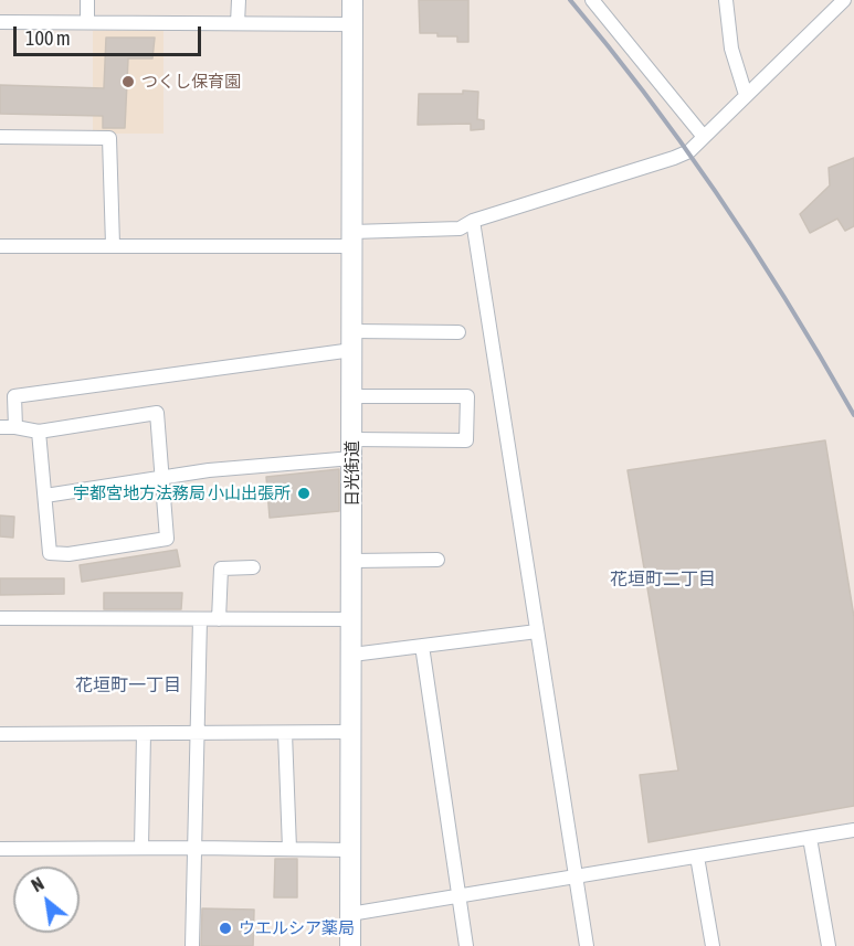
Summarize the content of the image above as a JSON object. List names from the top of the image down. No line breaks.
{"streets":{"main road":["日光街道"]},"districts":["花垣町二丁目","花垣町一丁目"],"places":["つくし保育園","宇都宮地方法務局 小山出張所","ウエルシア薬局"],"scale_bar":"100 m","north":"top left"}
